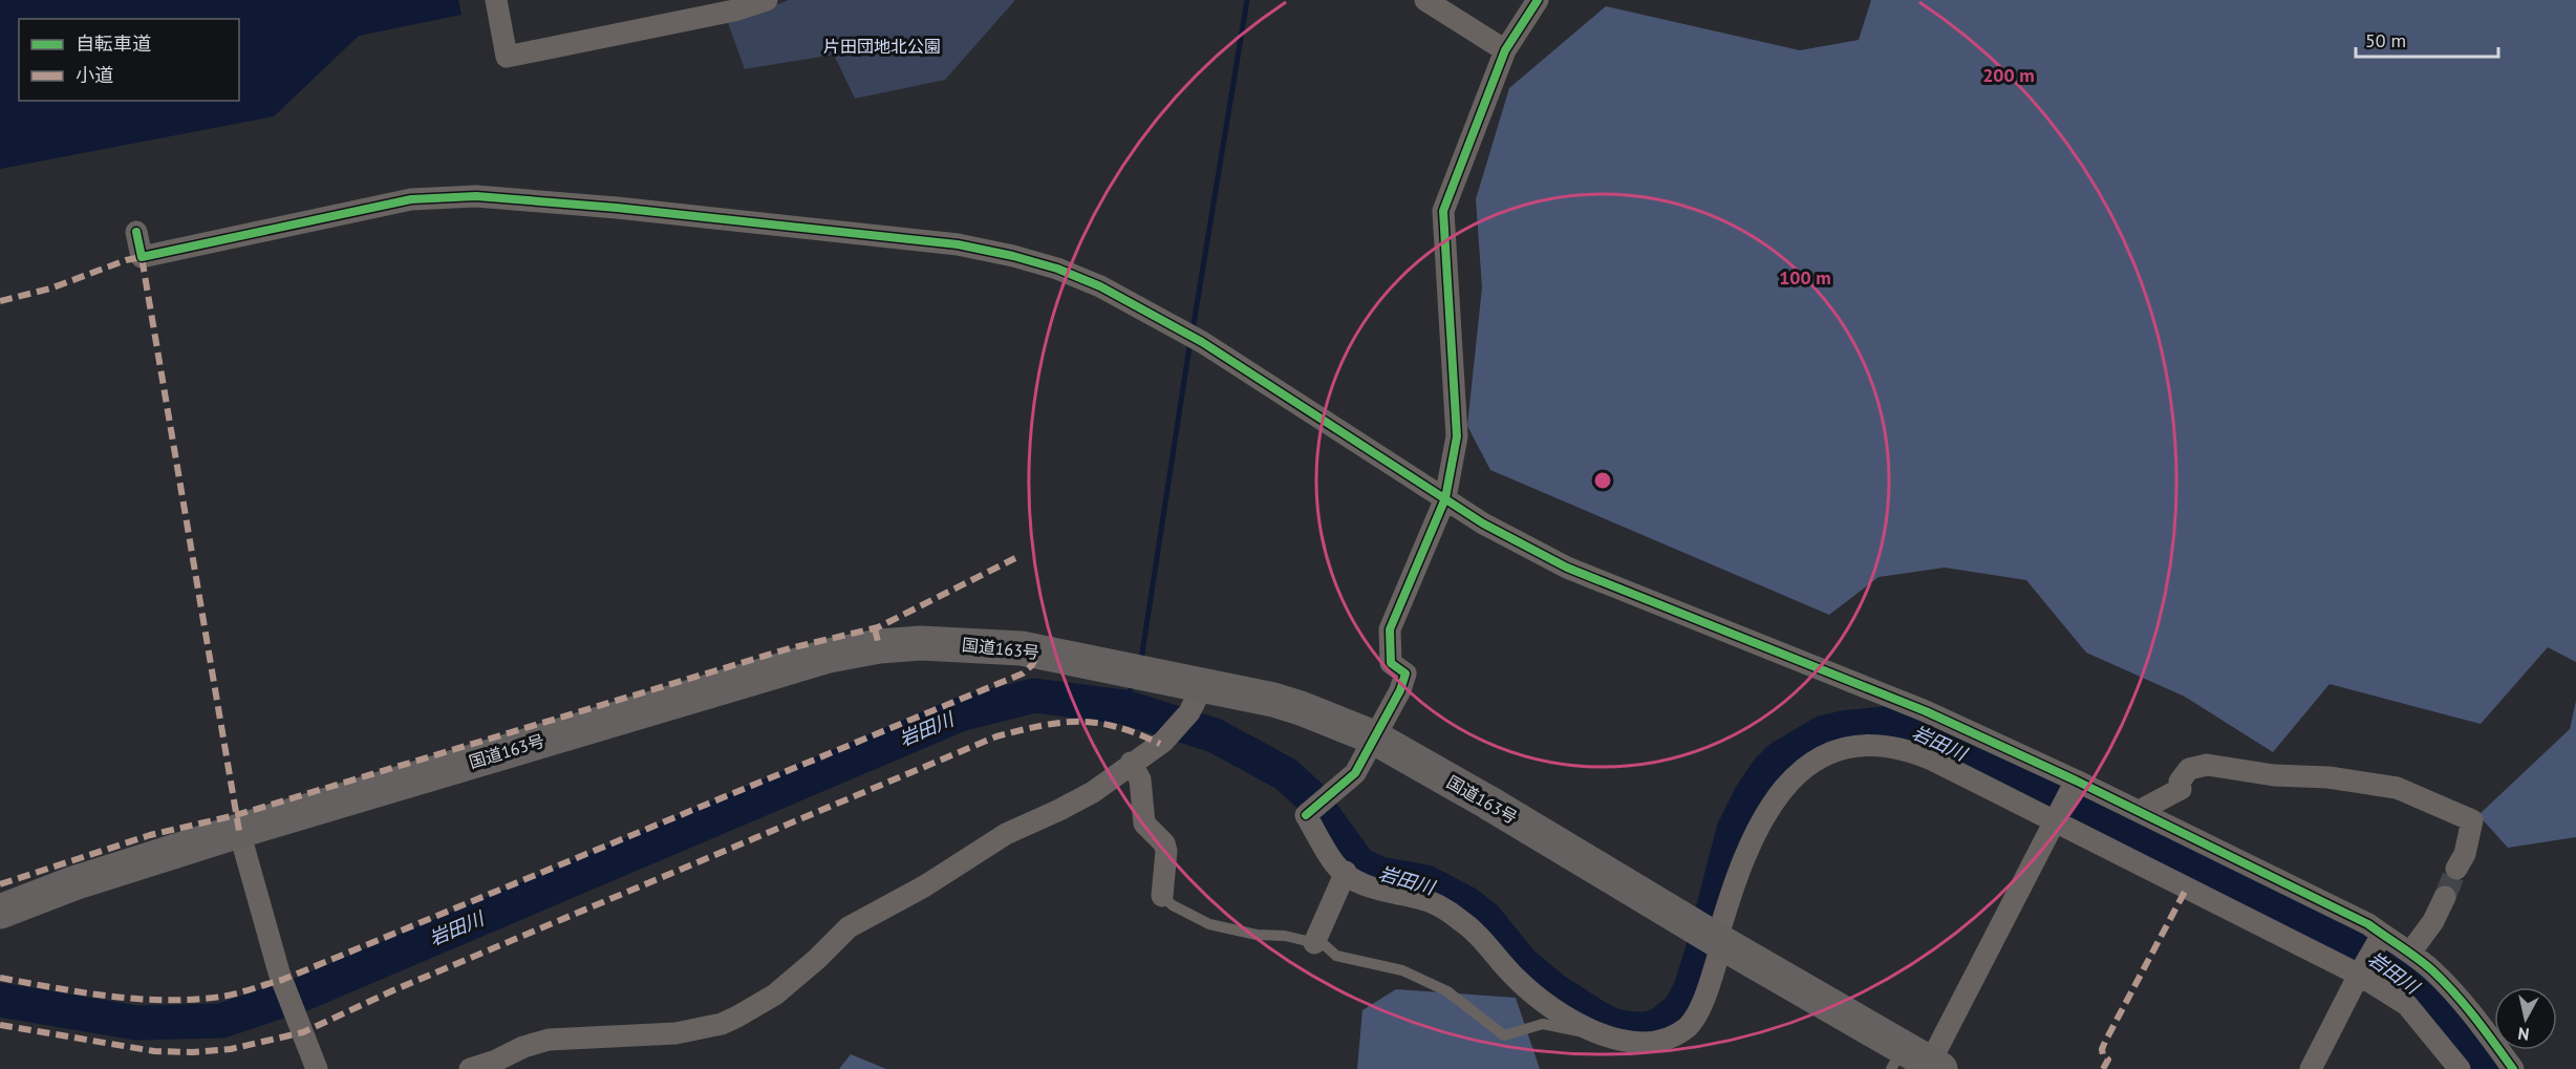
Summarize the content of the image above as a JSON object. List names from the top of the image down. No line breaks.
{"streets":{"highway":["国道163号"]},"water":["岩田川"],"parks":["片田団地北公園"],"legend":["自転車道","小道"],"scale_bar":"50 m","north":"bottom","rings":["200 m","100 m"]}
